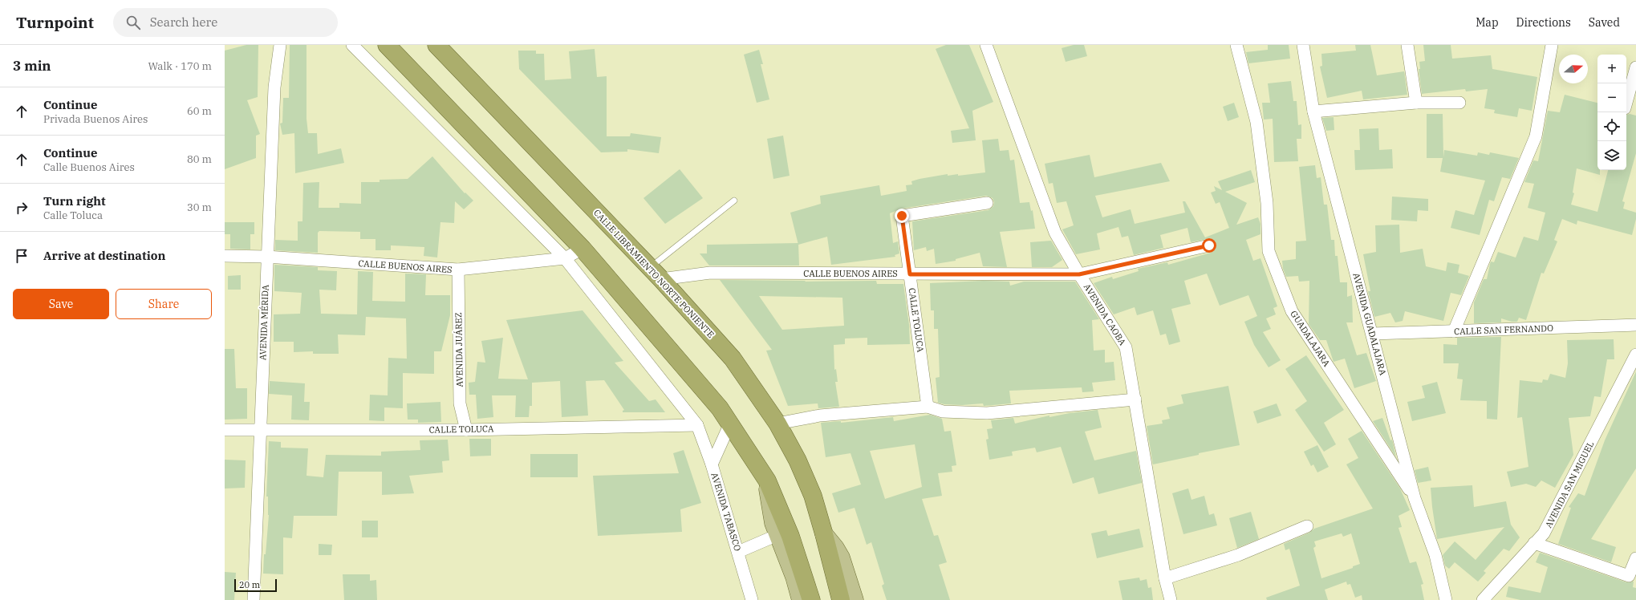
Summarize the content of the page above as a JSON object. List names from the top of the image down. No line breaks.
{"streets":{"highway":["CALLE LIBRAMIENTO NORTE PONIENTE"],"street":["CALLE BUENOS AIRES","AVENIDA CAOBA","CALLE TOLUCA","AVENIDA MÉRIDA","AVENIDA GUADALAJARA","CALLE SAN FERNANDO","GUADALAJARA","AVENIDA JUÁREZ","AVENIDA SAN MIGUEL","AVENIDA TABASCO"]},"crossings":[["CALLE BUENOS AIRES","CALLE LIBRAMIENTO NORTE PONIENTE"],["CALLE BUENOS AIRES","AVENIDA CAOBA"],["CALLE BUENOS AIRES","CALLE TOLUCA"],["CALLE BUENOS AIRES","AVENIDA MÉRIDA"],["CALLE BUENOS AIRES","AVENIDA JUÁREZ"],["CALLE BUENOS AIRES","AVENIDA TABASCO"],["CALLE TOLUCA","AVENIDA MÉRIDA"],["CALLE TOLUCA","AVENIDA JUÁREZ"],["CALLE TOLUCA","AVENIDA TABASCO"],["AVENIDA GUADALAJARA","CALLE SAN FERNANDO"],["AVENIDA GUADALAJARA","GUADALAJARA"]],"scale_bar":"20 m","north":"right","page":{"header":"Turnpoint","search":"Search here","nav":["Map","Directions","Saved"],"heading":["3 min","Walk · 170 m"],"map_buttons":["+","−"],"list":[["Continue","Privada Buenos Aires","60 m"],["Continue","Calle Buenos Aires","80 m"],["Turn right","Calle Toluca","30 m"],"Arrive at destination"],"buttons":["Save","Share"],"scale":"20 m"}}
